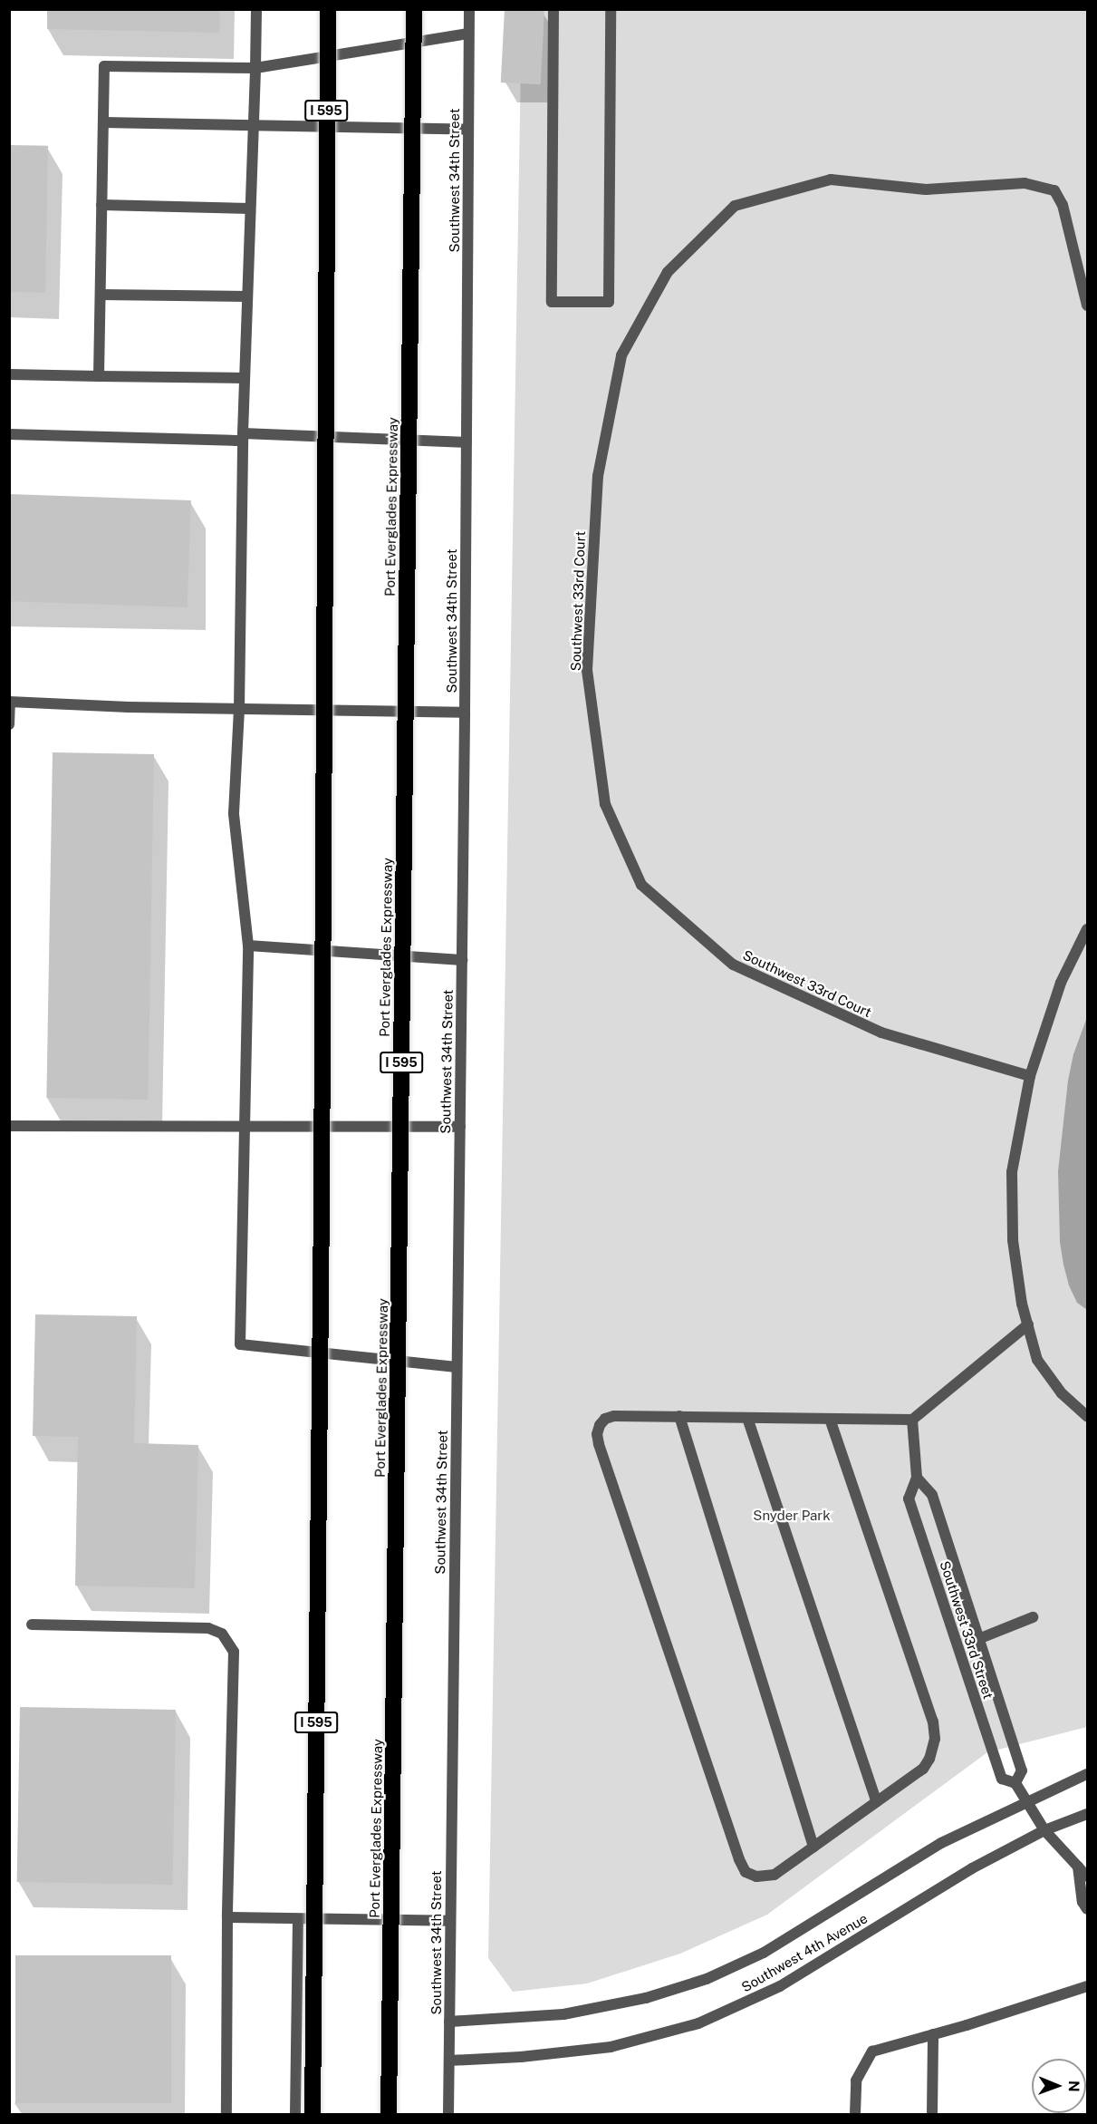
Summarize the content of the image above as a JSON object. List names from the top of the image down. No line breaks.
{"streets":{"highway":["I 595","Port Everglades Expressway"],"street":["Southwest 34th Street","Southwest 33rd Court","Southwest 33rd Street","Southwest 4th Avenue"]},"crossings":[["Southwest 34th Street","Southwest 4th Avenue"],["Southwest 33rd Street","Southwest 4th Avenue"]],"parks":["Snyder Park"],"north":"right"}
